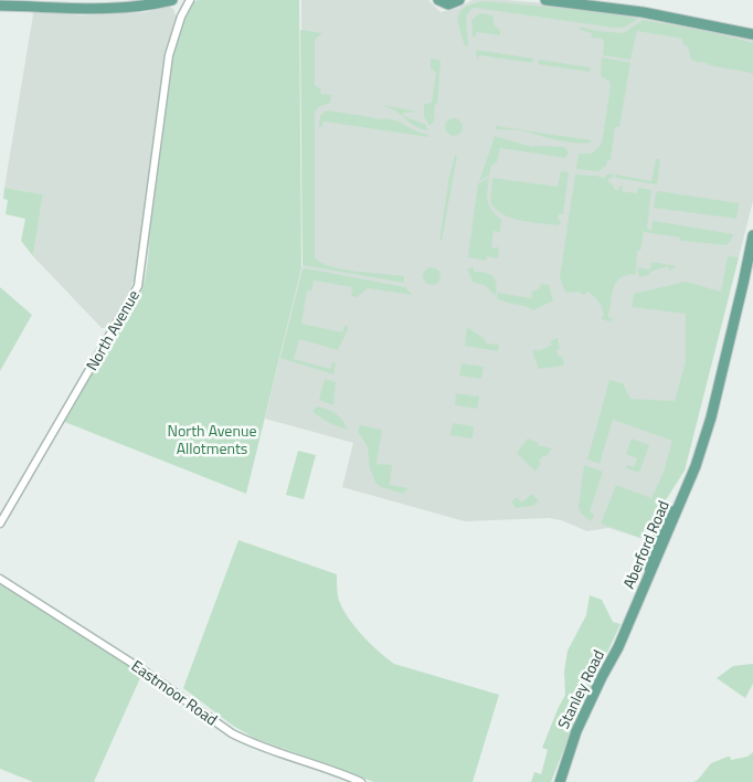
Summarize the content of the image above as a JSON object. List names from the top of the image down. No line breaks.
{"streets":{"main road":["Aberford Road","Stanley Road"],"street":["North Avenue","Eastmoor Road"]},"crossings":[["Aberford Road","Stanley Road"]],"parks":["North Avenue Allotments"]}
